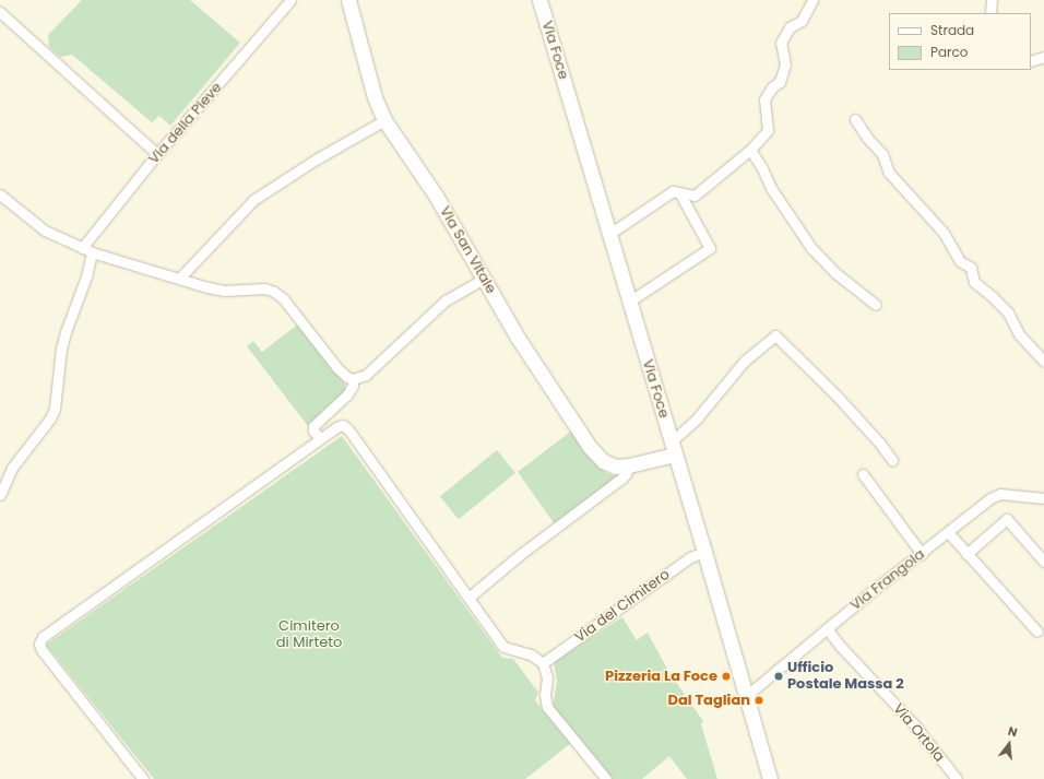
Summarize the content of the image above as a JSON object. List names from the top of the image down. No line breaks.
{"streets":{"main road":["Via Foce","Via San Vitale"],"street":["Via della Pieve","Via Frangola","Via del Cimitero","Via Ortola"]},"crossings":[["Via Foce","Via San Vitale"],["Via Foce","Via Frangola"],["Via Foce","Via del Cimitero"],["Via Frangola","Via Ortola"]],"parks":["Cimitero di Mirteto"],"places":["Pizzeria La Foce","Ufficio Postale Massa 2","Dal Taglian"],"legend":["Strada","Parco"],"north":"top"}
